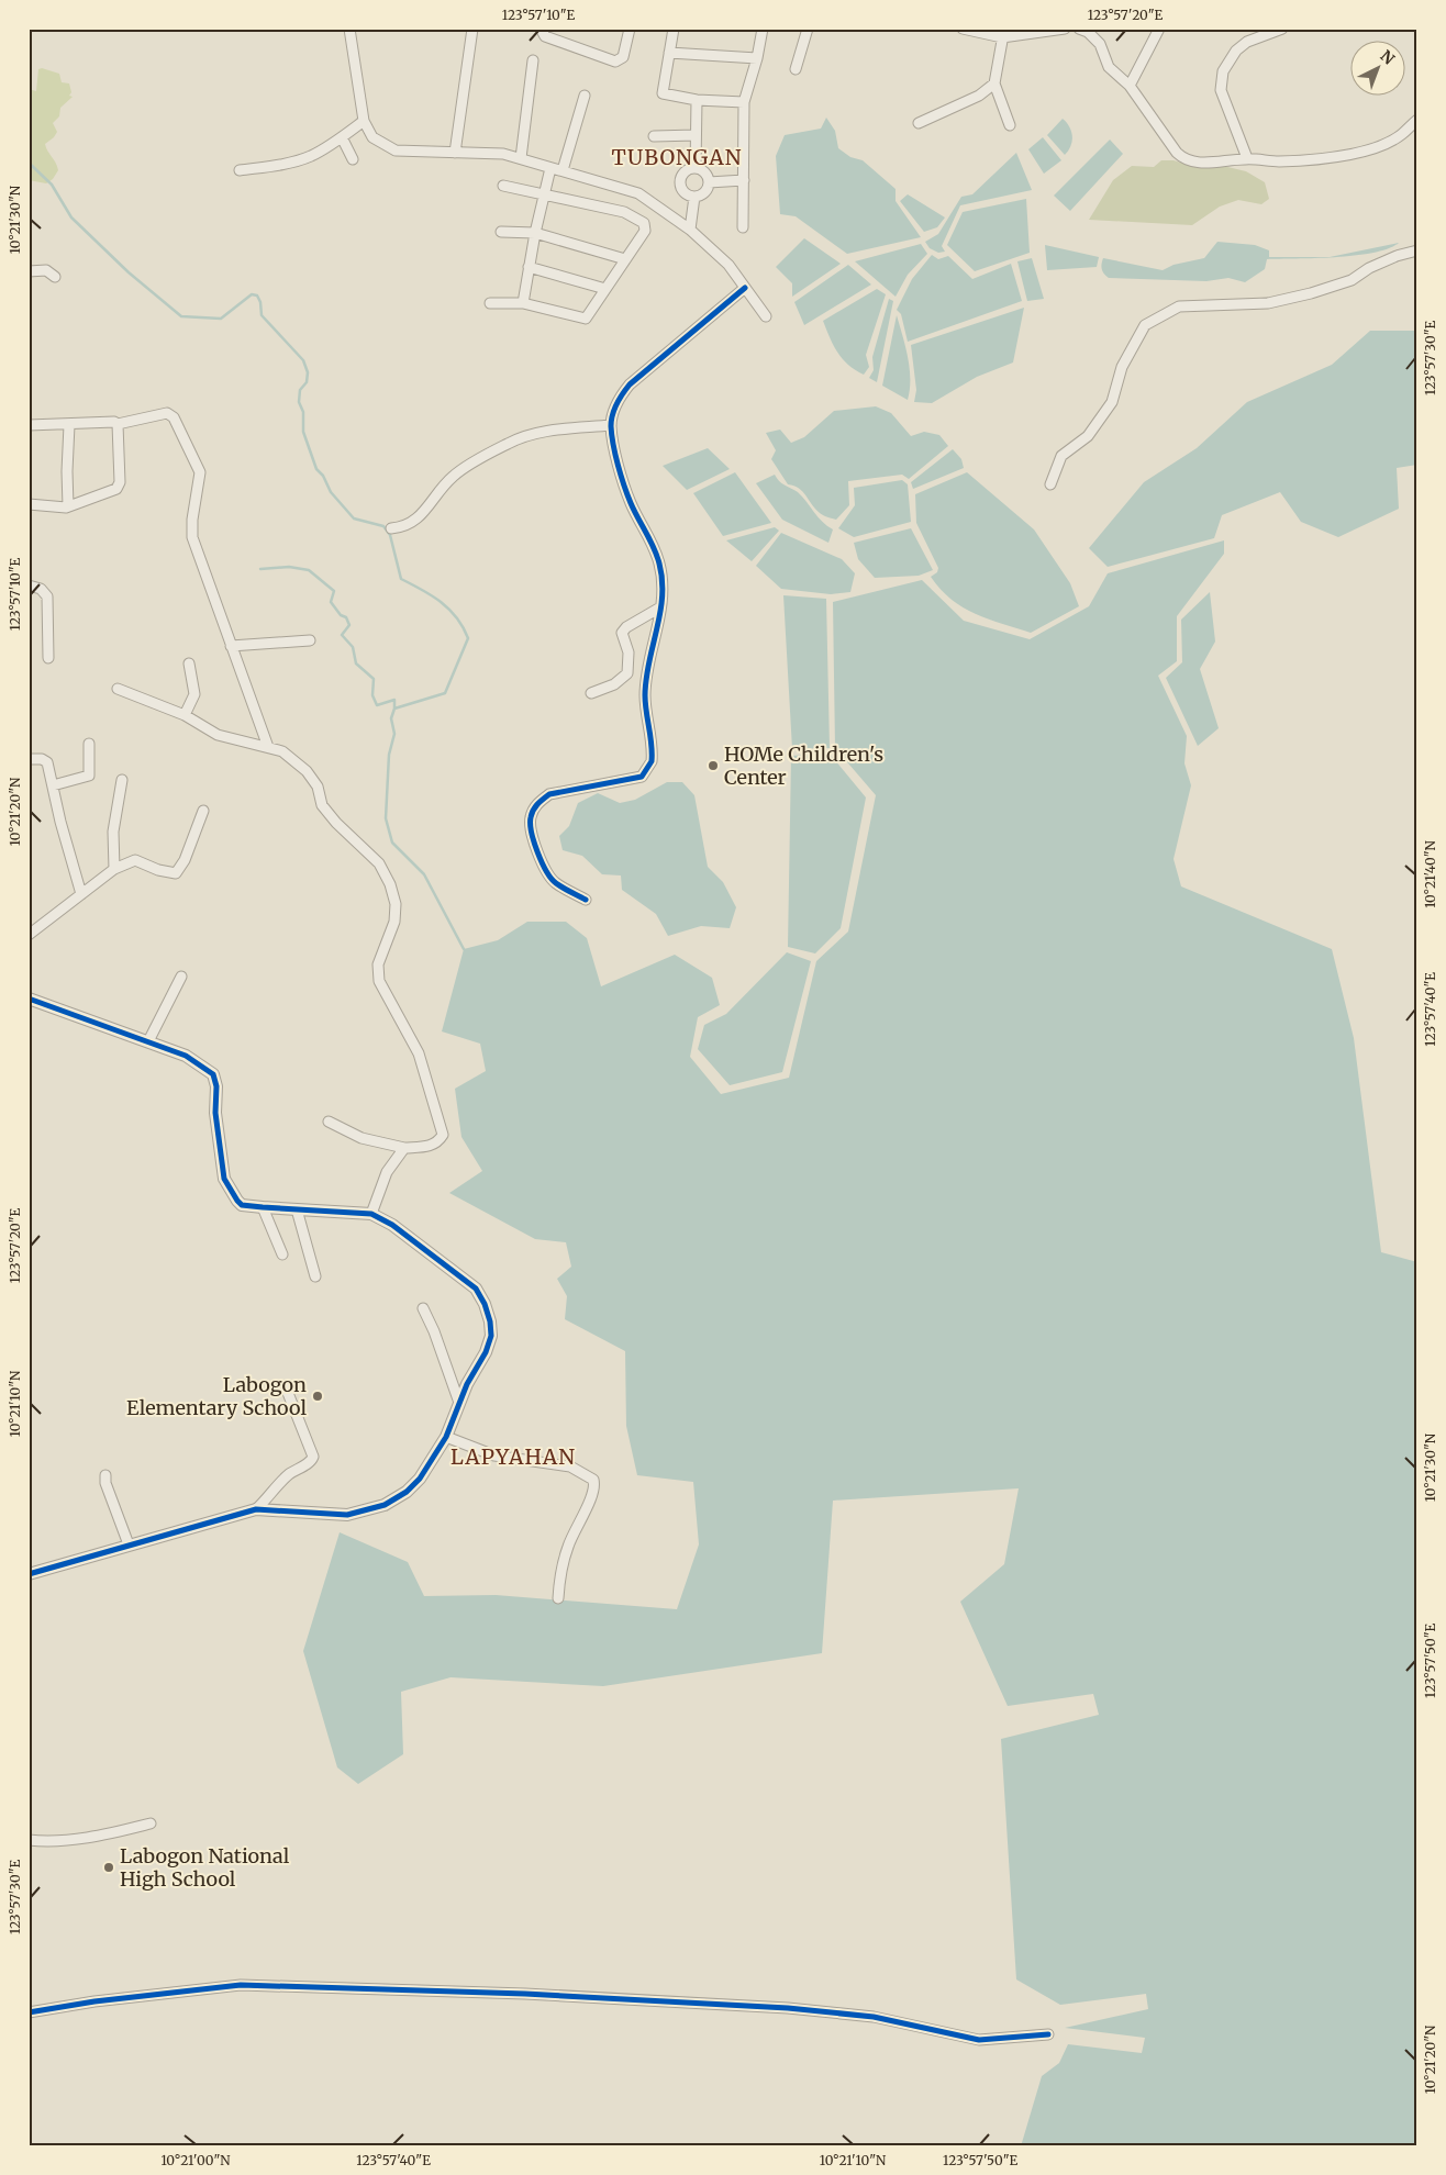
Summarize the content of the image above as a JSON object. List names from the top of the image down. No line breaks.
{"districts":["TUBONGAN","LAPYAHAN"],"places":["HOMe Children's Center","Labogon Elementary School","Labogon National High School"],"north":"top right","coordinates":["123°57'10\"E","123°57'20\"E","10°21'30\"N","123°57'30\"E","10°21'20\"N","10°21'40\"N","123°57'40\"E","10°21'10\"N","123°57'50\"E","10°21'00\"N"]}
